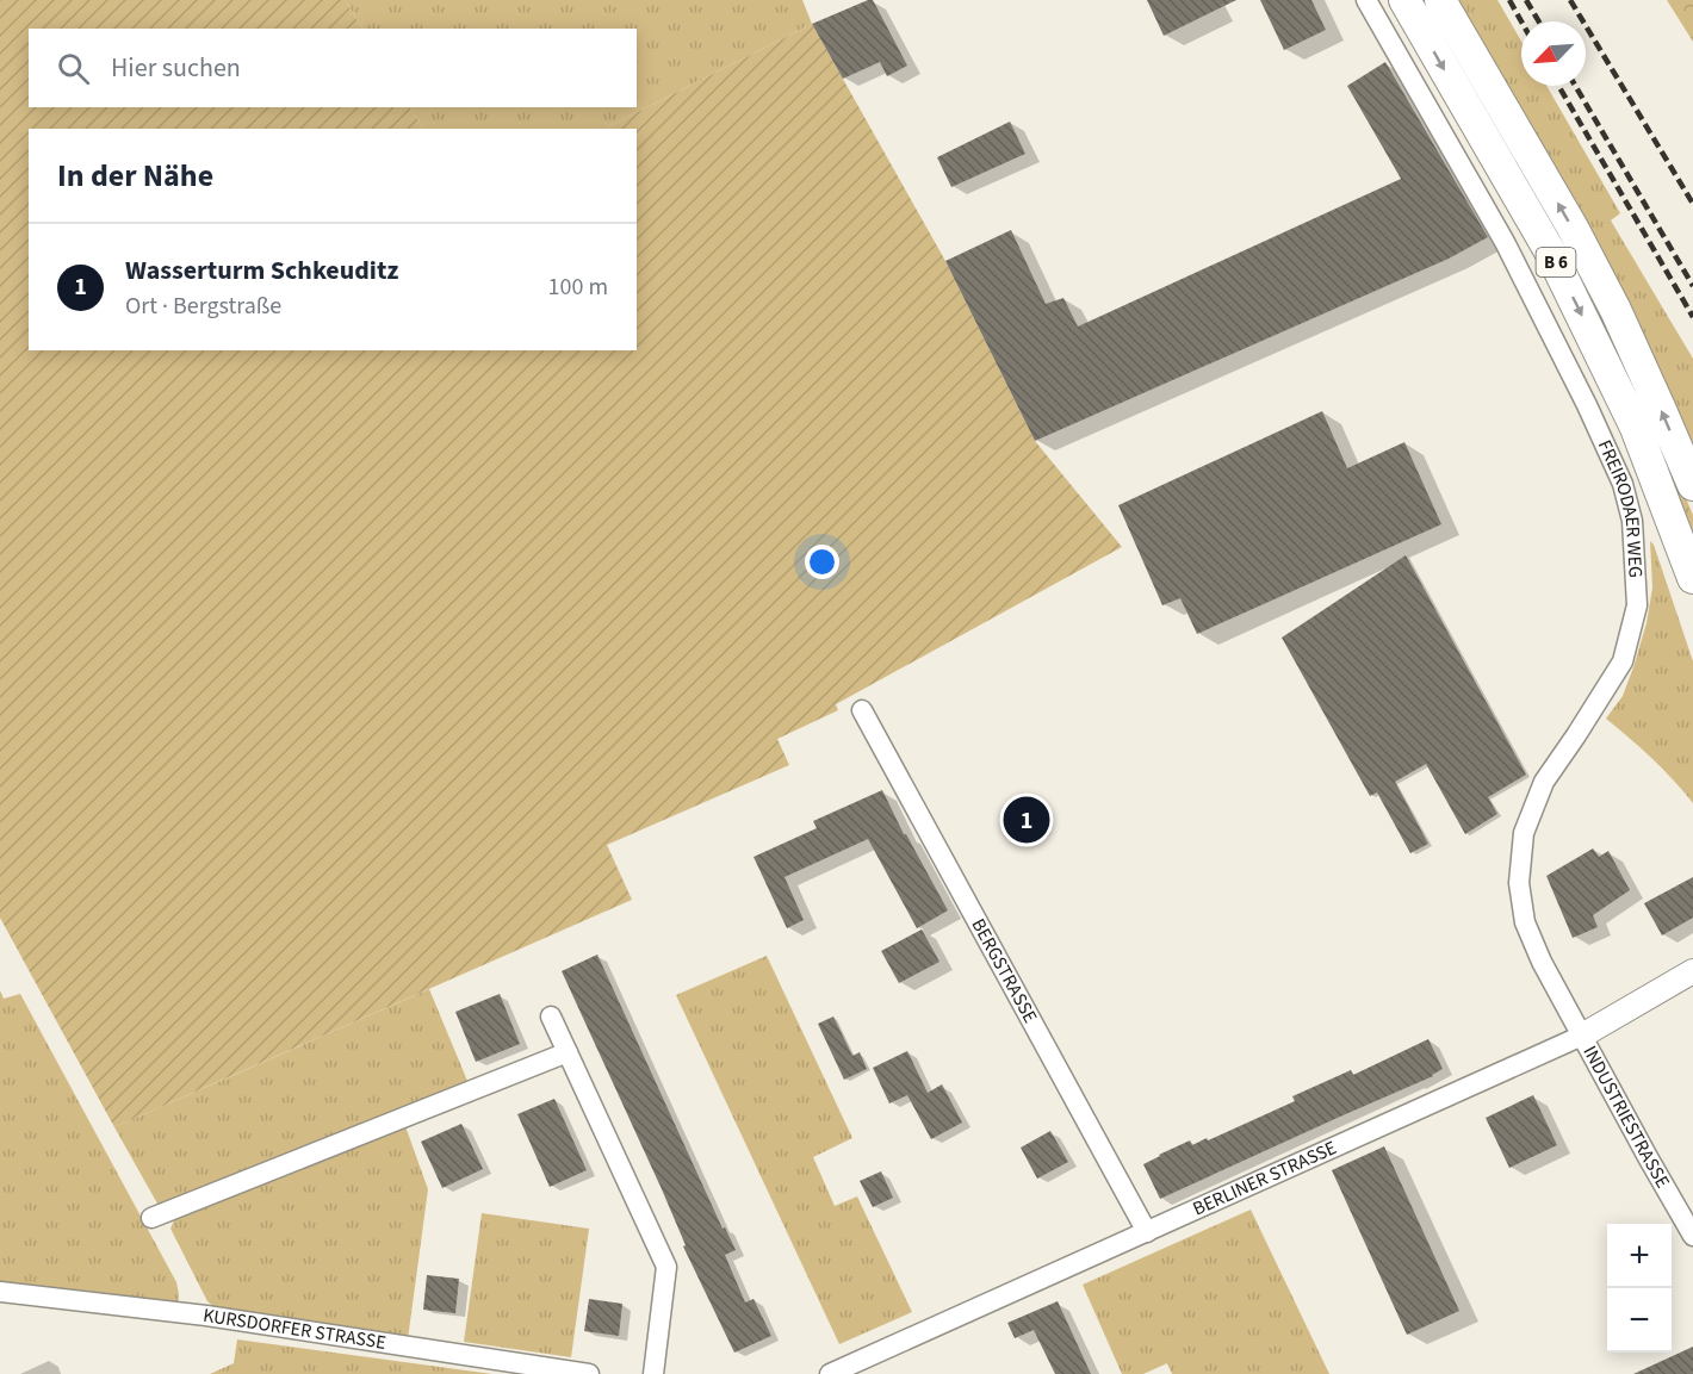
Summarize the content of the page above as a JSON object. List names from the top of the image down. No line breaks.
{"streets":{"main road":["B 6"],"street":["FREIRODAER WEG","BERGSTRASSE","INDUSTRIESTRASSE","BERLINER STRASSE","KURSDORFER STRASSE"]},"crossings":[["FREIRODAER WEG","INDUSTRIESTRASSE"],["FREIRODAER WEG","BERLINER STRASSE"],["BERGSTRASSE","BERLINER STRASSE"],["INDUSTRIESTRASSE","BERLINER STRASSE"]],"north":"bottom left","page":{"search":"Hier suchen","heading":"In der Nähe","list":[{"mark":"1","name":"Wasserturm Schkeuditz","note":"Ort · Bergstraße","value":"100 m"}],"pins":"1","map_buttons":["+","−"]}}
